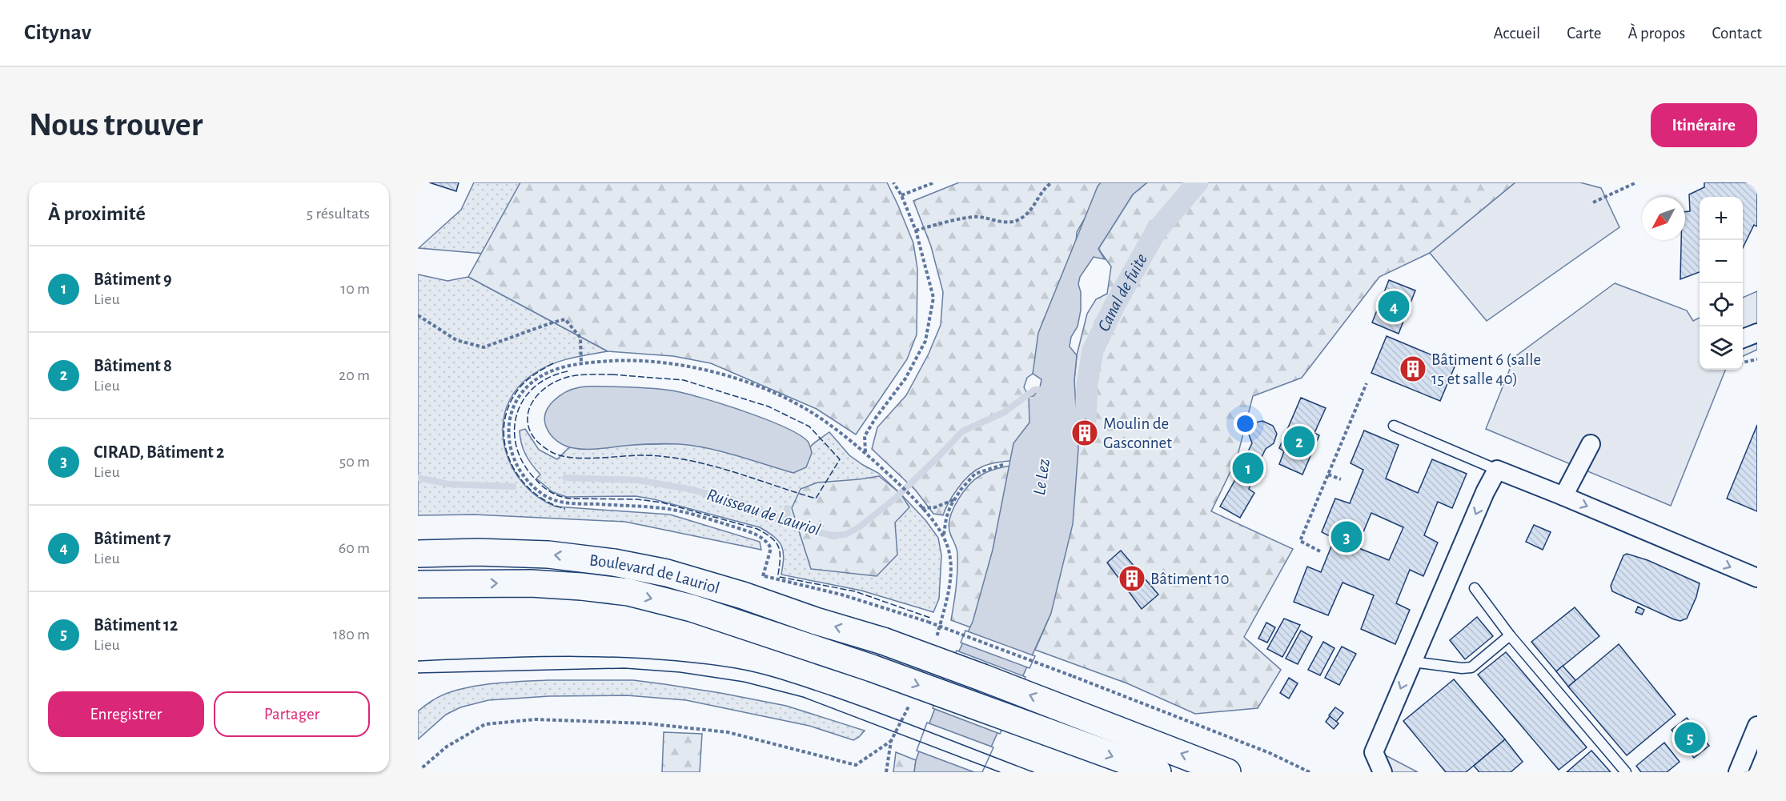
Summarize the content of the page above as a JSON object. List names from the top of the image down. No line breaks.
{"streets":{"main road":["Boulevard de Lauriol"]},"water":["Canal de fuite","Le Lez","Ruisseau de Lauriol"],"places":{"building":["Bâtiment 6 (salle 15 et salle 40)","Moulin de Gasconnet","Bâtiment 10"]},"north":"bottom left","page":{"header":"Citynav","nav":["Accueil","Carte","À propos","Contact"],"buttons":["Itinéraire",["Enregistrer","Partager"]],"title":"Nous trouver","heading":["À proximité","5 résultats"],"map_buttons":["+","−"],"list":[{"mark":"1","name":"Bâtiment 9","note":"Lieu","value":"10 m"},{"mark":"2","name":"Bâtiment 8","note":"Lieu","value":"20 m"},{"mark":"3","name":"CIRAD, Bâtiment 2","note":"Lieu","value":"50 m"},{"mark":"4","name":"Bâtiment 7","note":"Lieu","value":"60 m"},{"mark":"5","name":"Bâtiment 12","note":"Lieu","value":"180 m"}],"pins":["4","2","1","3","5"]}}
